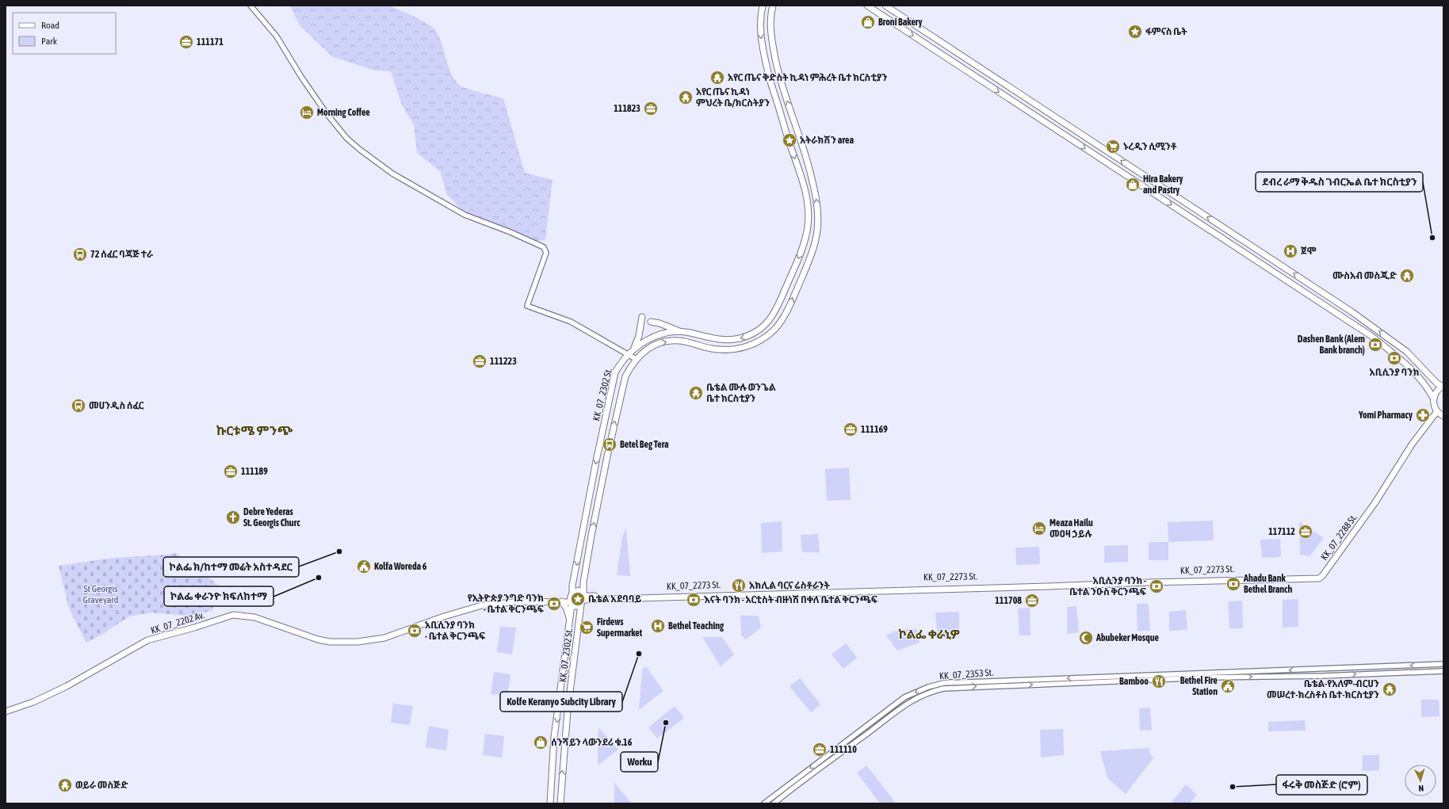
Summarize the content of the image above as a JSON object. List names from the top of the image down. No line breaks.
{"streets":{"main road":["KK_07_2302 St.","KK_07_2288 St.","KK_07_2273 St.","KK_07_2202 Av."],"street":["KK_07_2353 St."]},"crossings":[["KK_07_2302 St.","KK_07_2202 Av."],["KK_07_2288 St.","KK_07_2273 St."]],"districts":["ኩርቱሜ ምንጭ","ኮልፌ ቀራኒዎ"],"parks":["St Georgis Graveyard"],"places":{"shop":["Broni Bakery","Hira Bakery and Pastry","ሰንሻይን ላውንደሪ ቁ.16"],"place":["ፋምናስ ቤት","አትራክሽን area","ቤቴል አደባባይ"],"office":["111171","111823","111223","111169","111189","117112","111708","111110"],"temple":["አየር ጤና ቅድስት ኪዳነ ምሕረት ቤተ ክርስቲያን","አየር ጤና ኪዳነ ምህረት ቤ/ክርስትያን","ሙስአብ መስጂድ","ቤቴል ሙሉ ወንጌል ቤተ ክርስቲያን","ቤቴል-የአለም-ብርሀን መሠረተ-ክረስቶስ ቤተ-ክርስቲያን","ወይራ መስጅድ"],"hotel":["Morning Coffee","Meaza Hailu መዐዛ ኃይሉ"],"supermarket":["ኑረዲን ሲሚንቶ","Firdews Supermarket"],"other":["ደብረ ራማ ቅዱስ ገብርኤል ቤተ ክርስቲያን","ኮልፌ ክ/ከተማ መሬት አስተዳደር","ኮልፌ ቀራንዮ ክፍለከተማ","Kolfe Keranyo Subcity Library","Worku","ፋሩቅ መስጅድ (ሮም)"],"hospital":["ጀሞ","Bethel Teaching"],"bus stop":["72 ሰፈር ባጃጅ ተራ","መሀንዲስ ሰፈር","Betel Beg Tera"],"bank":["Dashen Bank (Alem Bank branch)","አቢሲንያ ባንክ","Ahadu Bank Bethel Branch","አቢሲንያ ባንክ - ቤተል ንዑስ ቅርንጫፍ","እናት ባንክ - አርቲስት ብዙነሽ በቀለ ቤተል ቅርንጫፍ","የኢትዮጵያ ንግድ ባንክ - ቤተል ቅርንጫፍ","አቢሲንያ ባንክ - ቤተል ቅርንጫፍ"],"pharmacy":["Yomi Pharmacy"],"church":["Debre Yederas St. Georgis Churc"],"public building":["Kolfa Woreda 6","Bethel Fire Station"],"restaurant":["አክሊል ባርና ሬስቶራንት","Bamboo"],"mosque":["Abubeker Mosque"]},"legend":["Road","Park"],"north":"bottom"}
